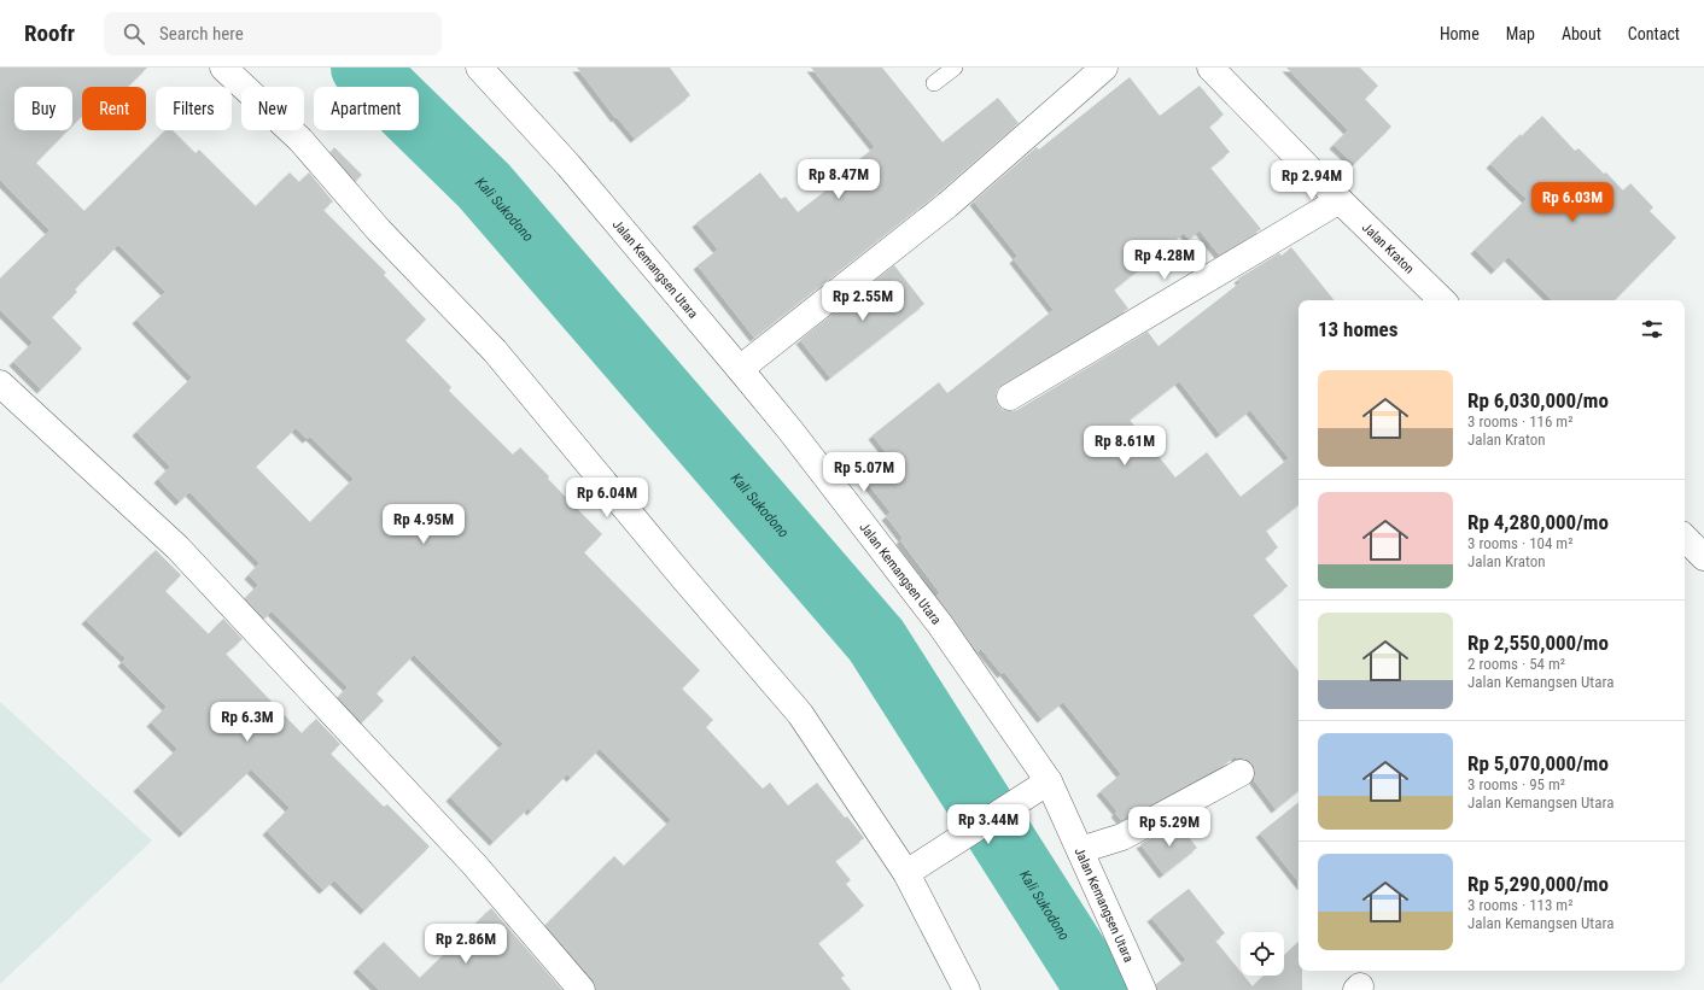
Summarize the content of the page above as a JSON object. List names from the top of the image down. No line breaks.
{"streets":{"street":["Jalan Kraton","Jalan Kemangsen Utara"]},"water":["Kali Sukodono"],"page":{"header":"Roofr","search":"Search here","nav":["Home","Map","About","Contact"],"chip":["Buy","Rent","Filters","New","Apartment"],"price":["Rp 8.47M","Rp 2.94M","Rp 6.03M","Rp 4.28M","Rp 2.55M","Rp 8.61M","Rp 5.07M","Rp 6.04M","Rp 4.95M","Rp 6.3M","Rp 3.44M","Rp 5.29M","Rp 2.86M"],"heading":"13 homes","list":[{"name":"Rp 6,030,000/mo","note":"3 rooms · 116 m² · Jalan Kraton"},{"name":"Rp 4,280,000/mo","note":"3 rooms · 104 m² · Jalan Kraton"},{"name":"Rp 2,550,000/mo","note":"2 rooms · 54 m² · Jalan Kemangsen Utara"},{"name":"Rp 5,070,000/mo","note":"3 rooms · 95 m² · Jalan Kemangsen Utara"},{"name":"Rp 5,290,000/mo","note":"3 rooms · 113 m² · Jalan Kemangsen Utara"}]}}
